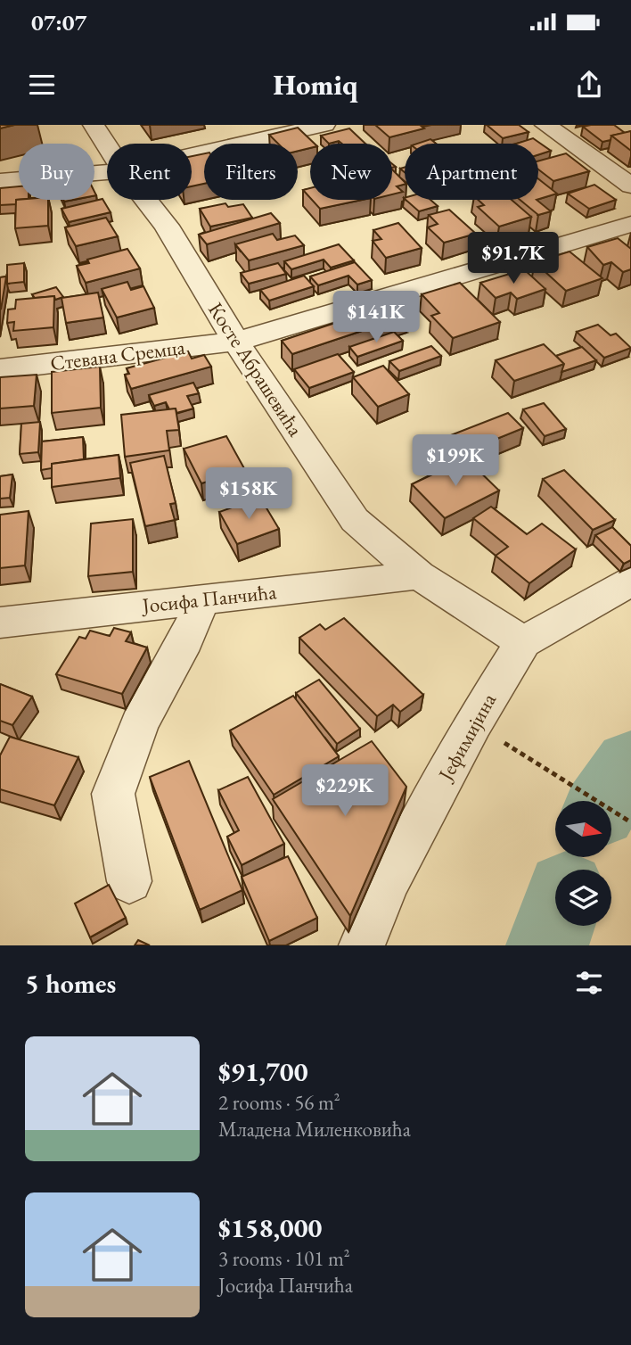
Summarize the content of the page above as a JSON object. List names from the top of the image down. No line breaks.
{"streets":{"street":["Стевана Сремца","Косте Абрашевића","Јосифа Панчића","Јефимијина"]},"crossings":[["Стевана Сремца","Косте Абрашевића"],["Косте Абрашевића","Јосифа Панчића"],["Косте Абрашевића","Јефимијина"]],"north":"right","page":{"status":"07:07","header":"Homiq","chip":["Buy","Rent","Filters","New","Apartment"],"price":["$91.7K","$141K","$199K","$158K","$229K"],"heading":"5 homes","list":[{"name":"$91,700","note":"2 rooms · 56 m² · Младена Миленковића"},{"name":"$158,000","note":"3 rooms · 101 m² · Јосифа Панчића"}]}}
